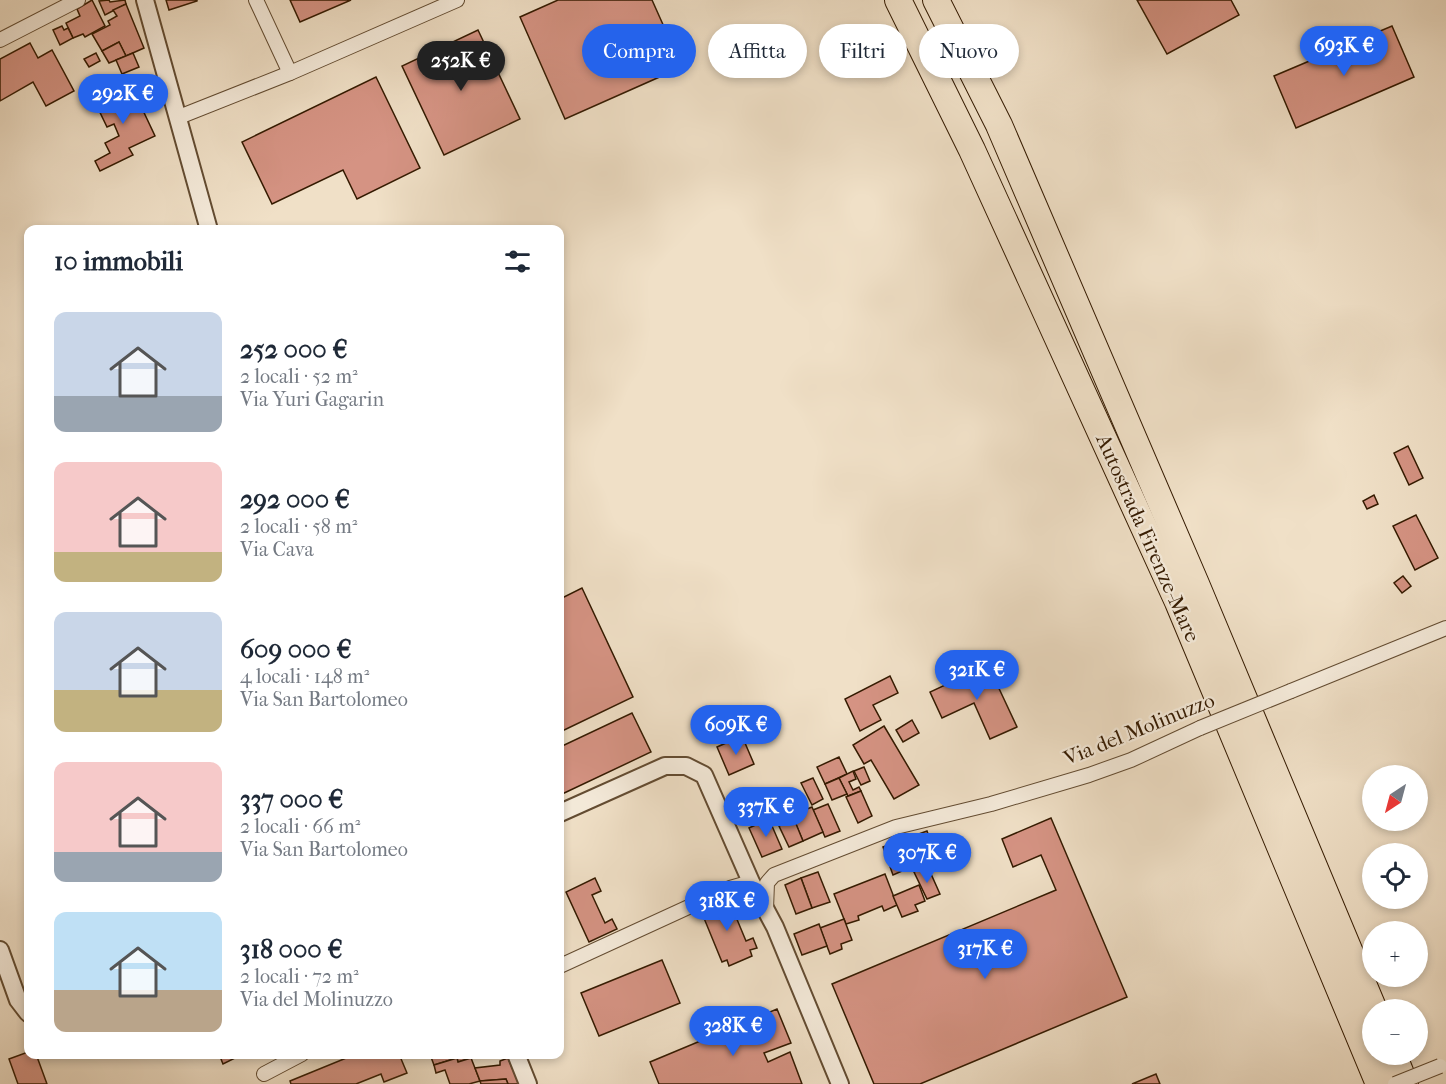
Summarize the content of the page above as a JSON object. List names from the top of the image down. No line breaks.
{"streets":{"highway":["Autostrada Firenze-Mare"],"street":["Via del Molinuzzo"]},"north":"bottom left","page":{"chip":["Compra","Affitta","Filtri","Nuovo"],"price":["693K €","252K €","292K €","321K €","609K €","337K €","307K €","318K €","317K €","328K €"],"heading":"10 immobili","list":[{"name":"252 000 €","note":"2 locali · 52 m² · Via Yuri Gagarin"},{"name":"292 000 €","note":"2 locali · 58 m² · Via Cava"},{"name":"609 000 €","note":"4 locali · 148 m² · Via San Bartolomeo"},{"name":"337 000 €","note":"2 locali · 66 m² · Via San Bartolomeo"},{"name":"318 000 €","note":"2 locali · 72 m² · Via del Molinuzzo"}],"map_buttons":["+","−"]}}
